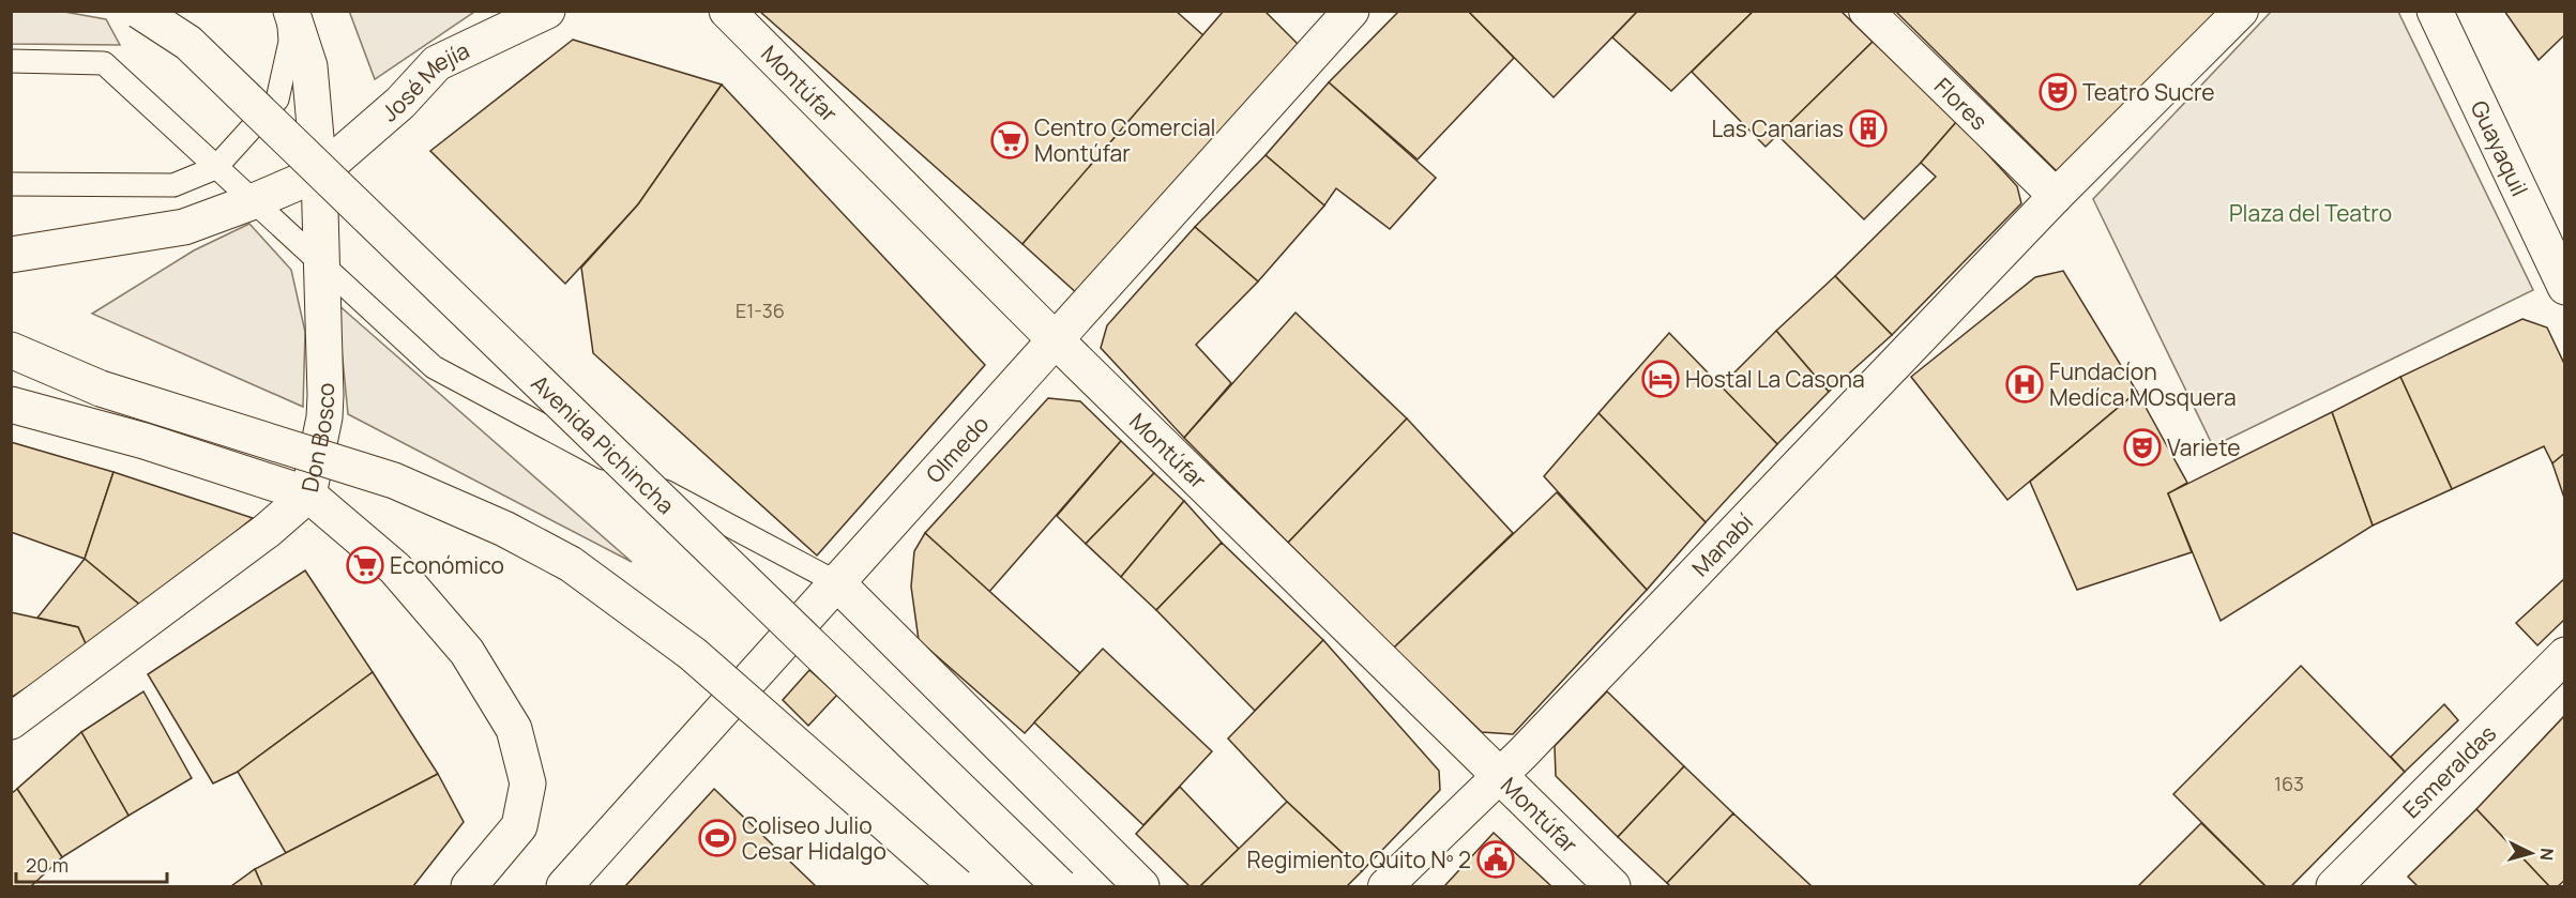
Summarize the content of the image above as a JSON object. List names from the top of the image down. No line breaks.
{"streets":{"street":["José Mejía","Montúfar","Flores","Guayaquil","Don Bosco","Avenida Pichincha","Olmedo","Manabí","Esmeraldas"]},"crossings":[["José Mejía","Don Bosco"],["Montúfar","Olmedo"],["Montúfar","Manabí"],["Flores","Manabí"]],"parks":["Plaza del Teatro"],"places":{"theatre":["Teatro Sucre","Variete"],"building":["Las Canarias"],"supermarket":["Centro Comercial Montúfar","Económico"],"hotel":["Hostal La Casona"],"hospital":["Fundacíon Medíca MOsquera"],"sports":["Coliseo Julio Cesar Hidalgo"],"public building":["Regimiento Quito Nº 2"]},"house_numbers":["E1-36","163"],"scale_bar":"20 m","north":"right"}
